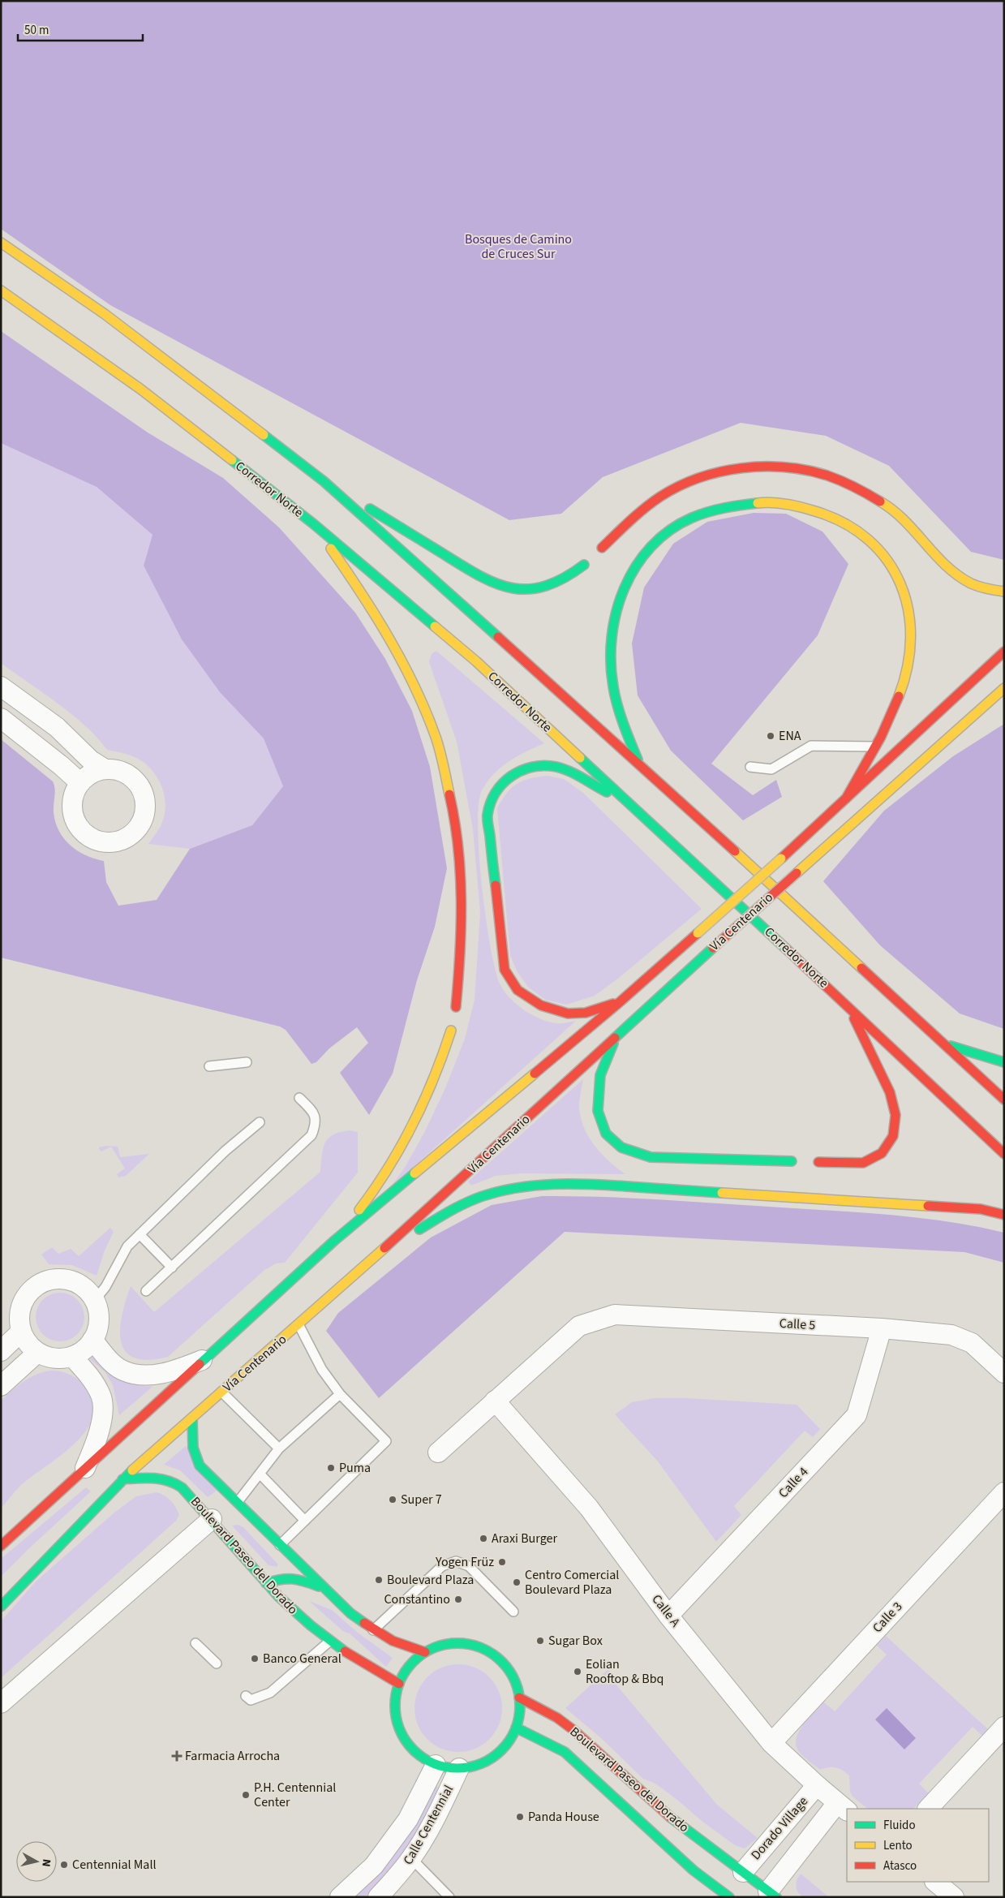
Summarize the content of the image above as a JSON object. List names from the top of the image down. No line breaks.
{"streets":{"main road":["Corredor Norte","Vía Centenario","Boulevard Paseo del Dorado"],"street":["Calle 5","Calle 4","Calle A","Calle 3","Calle Centennial","Dorado Village"]},"crossings":[["Vía Centenario","Boulevard Paseo del Dorado"],["Calle 5","Calle 4"],["Calle 5","Calle A"],["Calle 4","Calle A"],["Boulevard Paseo del Dorado","Calle Centennial"],["Boulevard Paseo del Dorado","Dorado Village"],["Calle A","Calle 3"],["Calle A","Dorado Village"]],"parks":["Bosques de Camino de Cruces Sur"],"places":{"other":["ENA","Puma","Super 7","Araxi Burger","Yogen Früz","Boulevard Plaza","Centro Comercial Boulevard Plaza","Constantino","Sugar Box","Banco General","Eolian Rooftop & Bbq","P.H. Centennial Center","Panda House","Centennial Mall"],"health":["Farmacia Arrocha"]},"legend":["Fluido","Lento","Atasco"],"scale_bar":"50 m","north":"right"}
